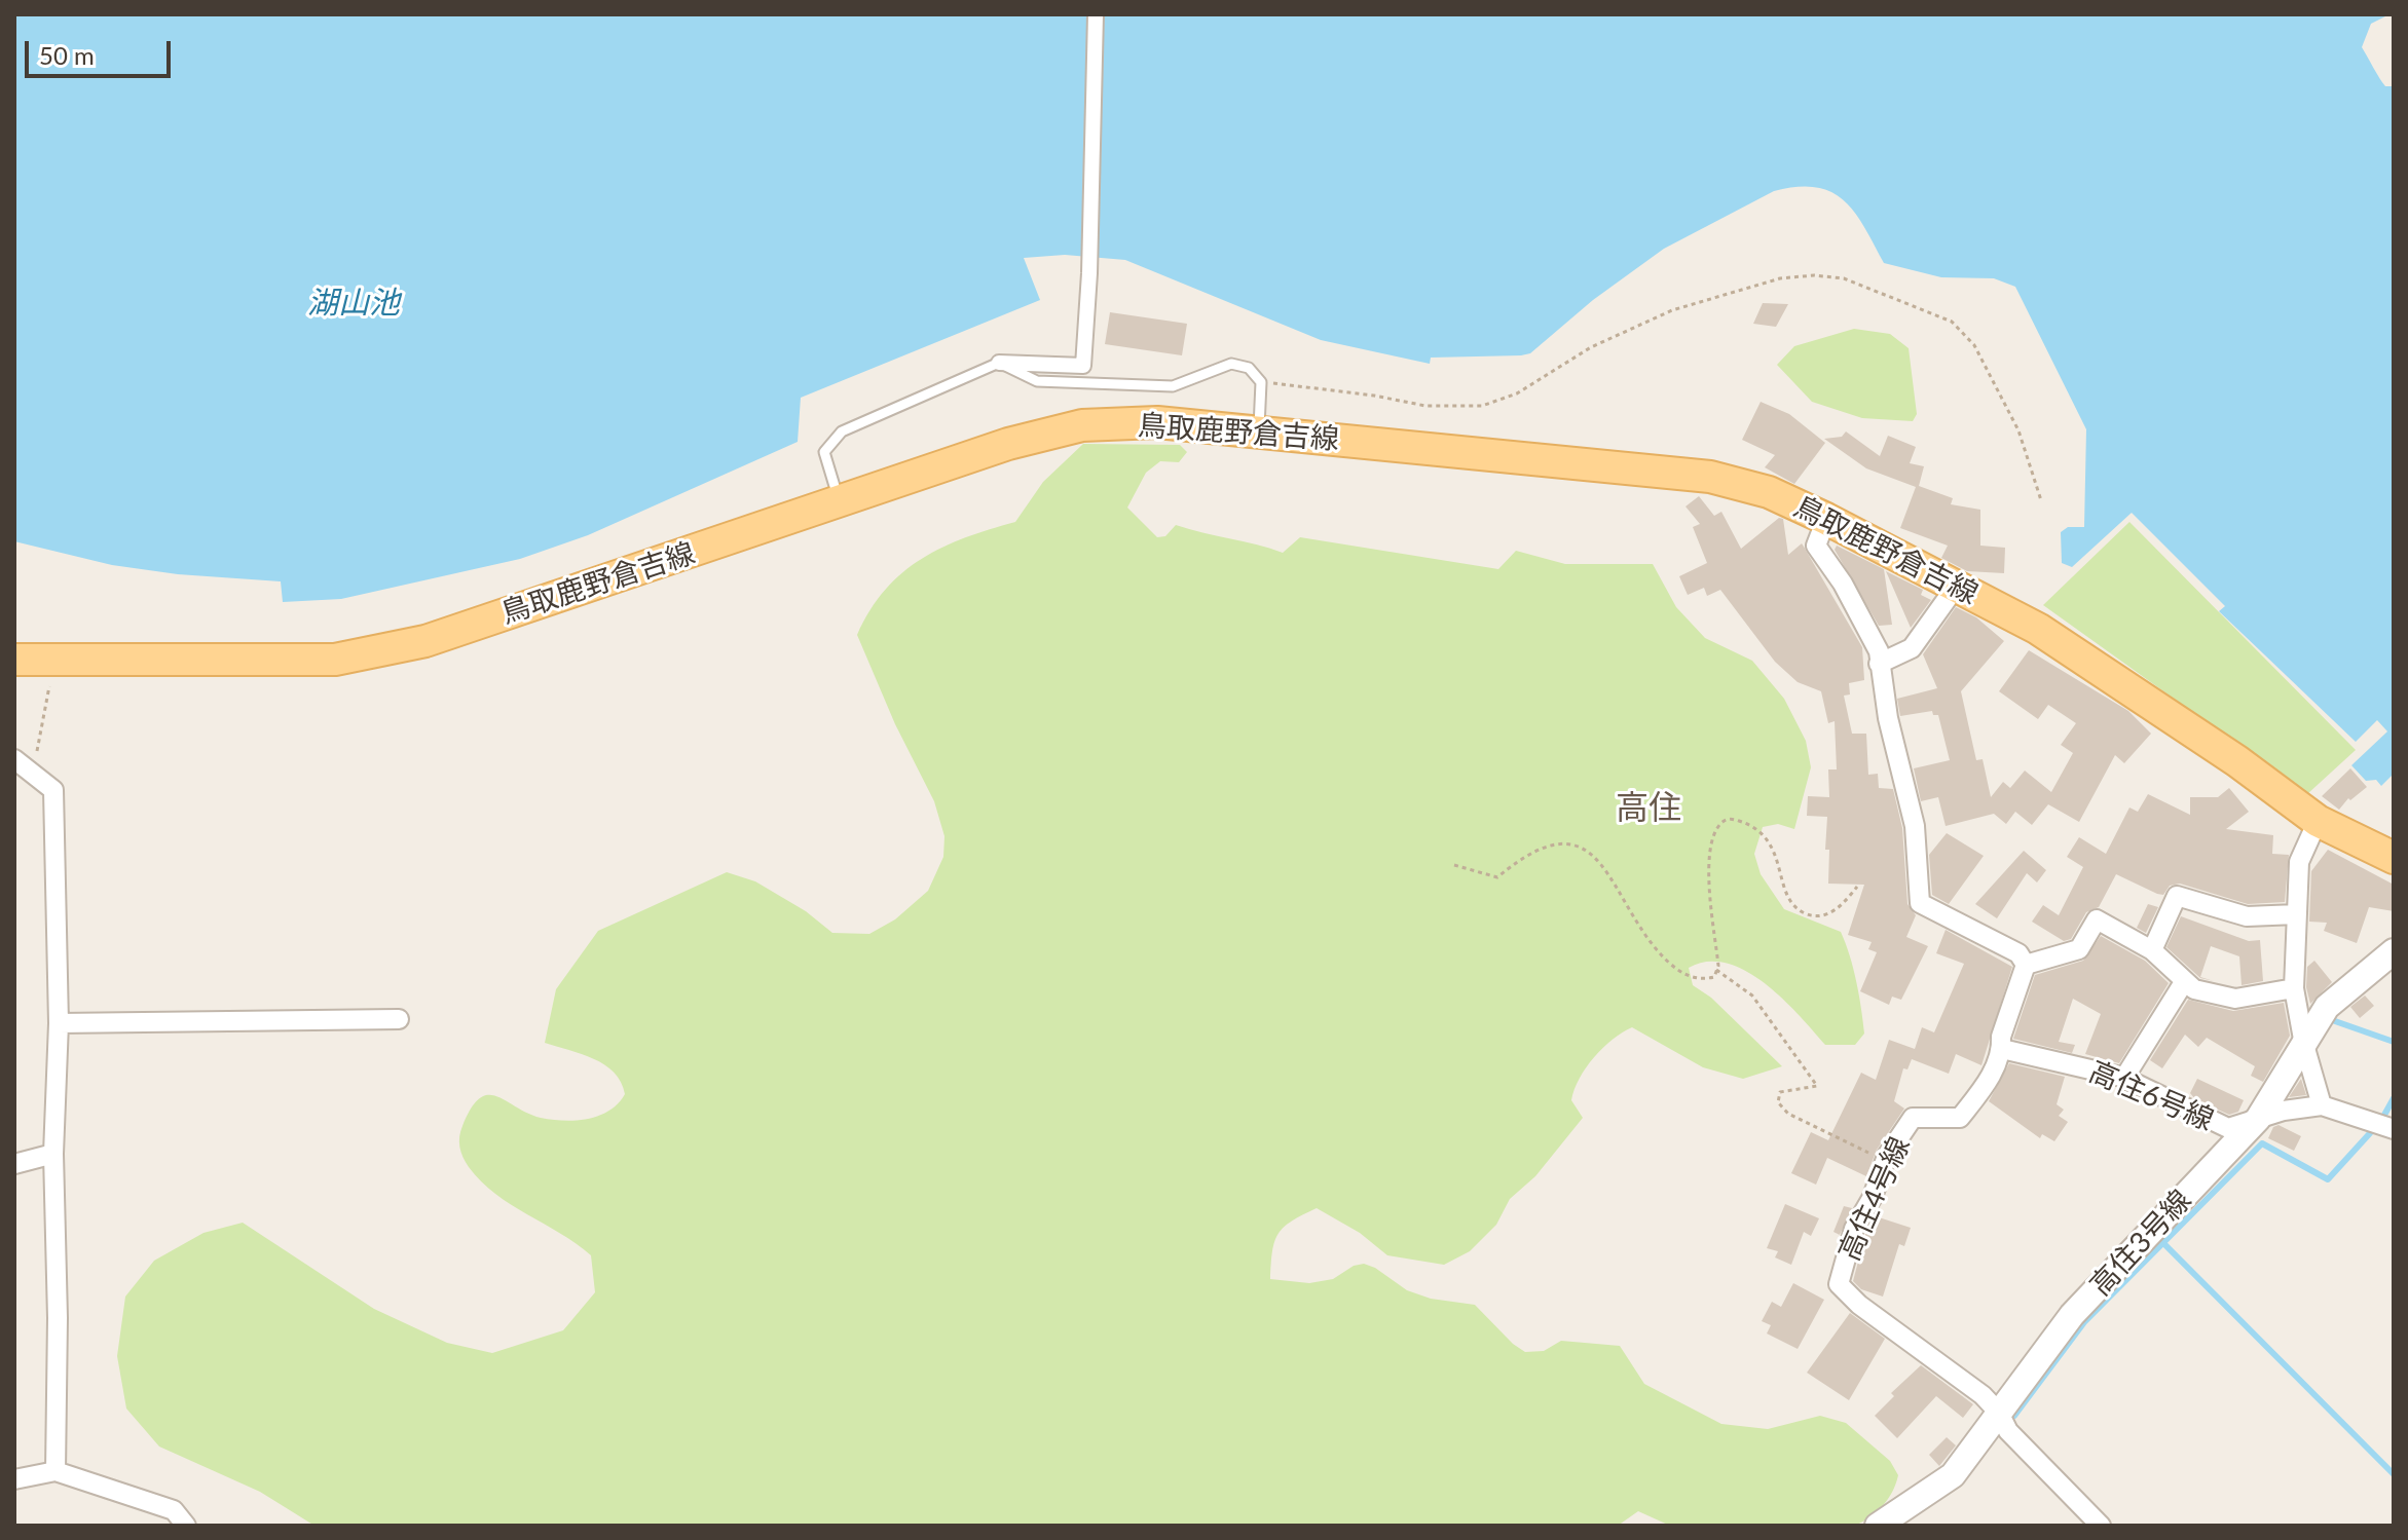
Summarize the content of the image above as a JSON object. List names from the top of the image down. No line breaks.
{"streets":{"main road":["鳥取鹿野倉吉線"],"street":["高住6号線","高住4号線","高住3号線"]},"crossings":[["高住6号線","高住4号線"],["高住6号線","高住3号線"],["高住4号線","高住3号線"]],"districts":["高住"],"water":["湖山池"],"scale_bar":"50 m"}
